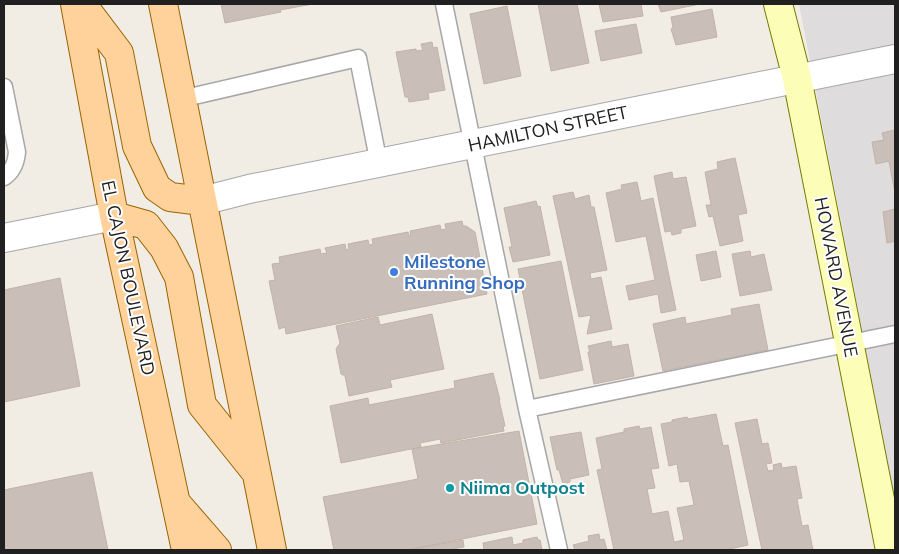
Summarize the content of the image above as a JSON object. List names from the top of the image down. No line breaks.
{"streets":{"main road":["EL CAJON BOULEVARD"],"street":["HAMILTON STREET","HOWARD AVENUE"]},"crossings":[["HAMILTON STREET","HOWARD AVENUE"]],"places":["Milestone Running Shop","Niima Outpost"]}
